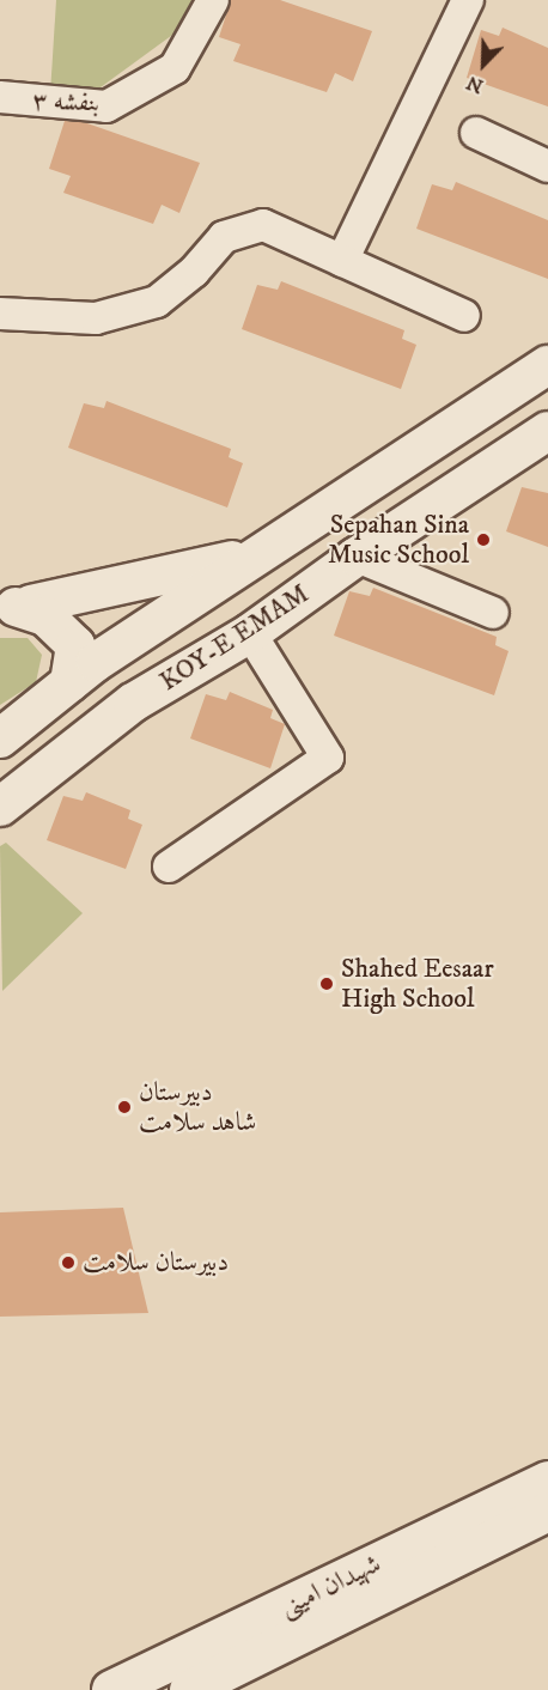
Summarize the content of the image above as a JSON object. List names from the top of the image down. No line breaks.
{"streets":{"street":["بنفشه ۳","KOY-E EMAM","شهیدان امینی"]},"places":["Sepahan Sina Music School","Shahed Eesaar High School","دبیرستان شاهد سلامت","دبیرستان سلامت"],"north":"bottom left"}
